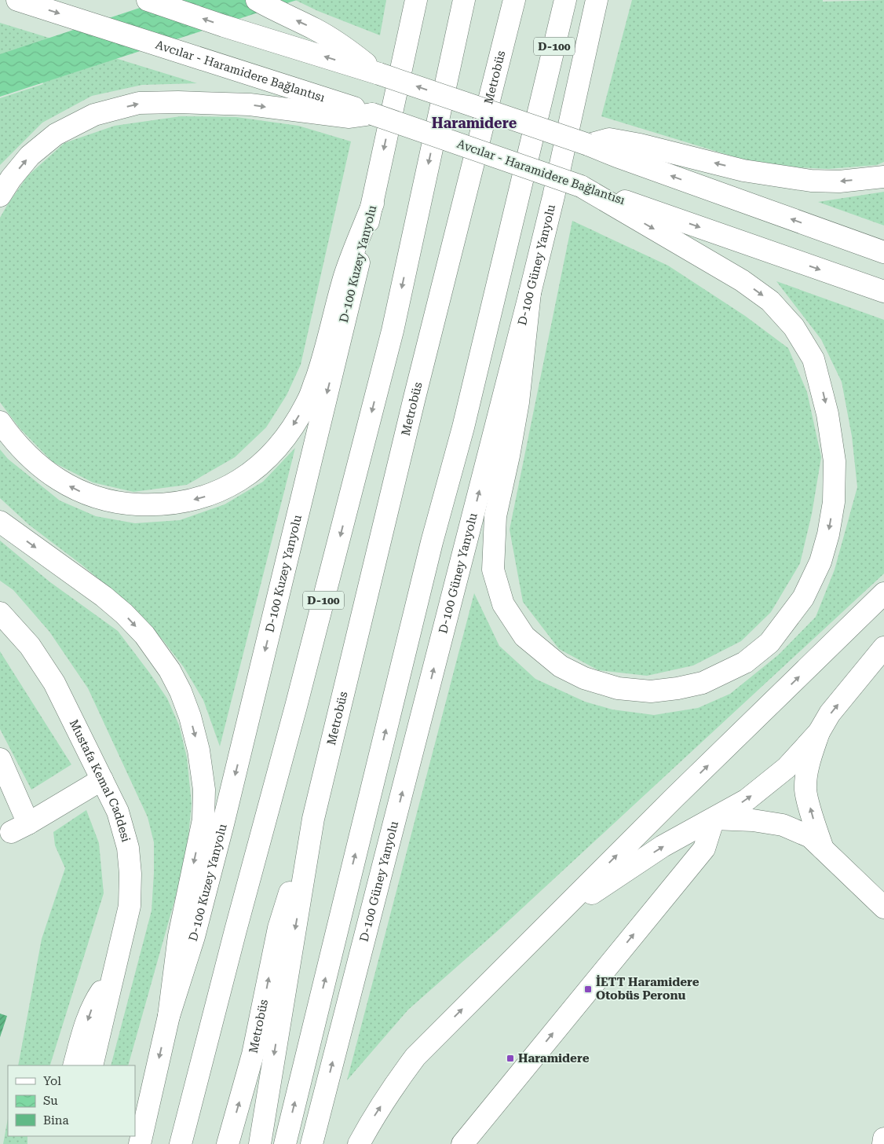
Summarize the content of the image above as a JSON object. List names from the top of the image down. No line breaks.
{"streets":{"main road":["D-100","Avcılar - Haramidere Bağlantısı","Metrobüs","D-100 Kuzey Yanyolu","D-100 Güney Yanyolu","Mustafa Kemal Caddesi"]},"districts":["Haramidere"],"places":{"transit":["İETT Haramidere Otobüs Peronu","Haramidere"]},"legend":["Yol","Su","Bina"]}
